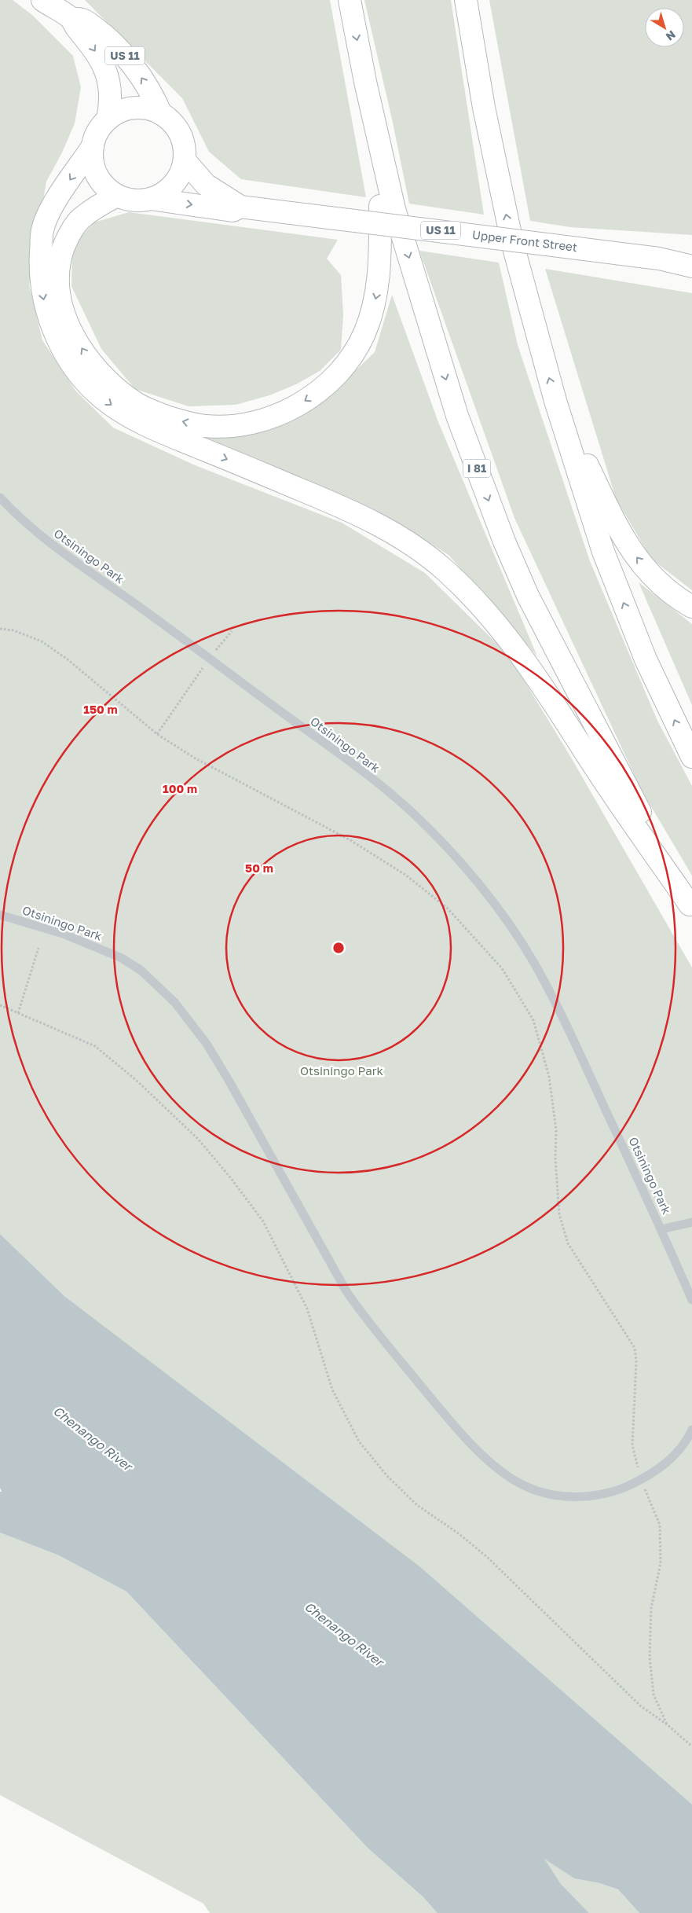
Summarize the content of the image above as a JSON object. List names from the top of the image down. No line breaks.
{"streets":{"main road":["US 11","Upper Front Street","I 81"],"lane":["Otsiningo Park"]},"water":["Chenango River"],"parks":["Otsiningo Park"],"north":"bottom right","rings":["150 m","100 m","50 m"]}
